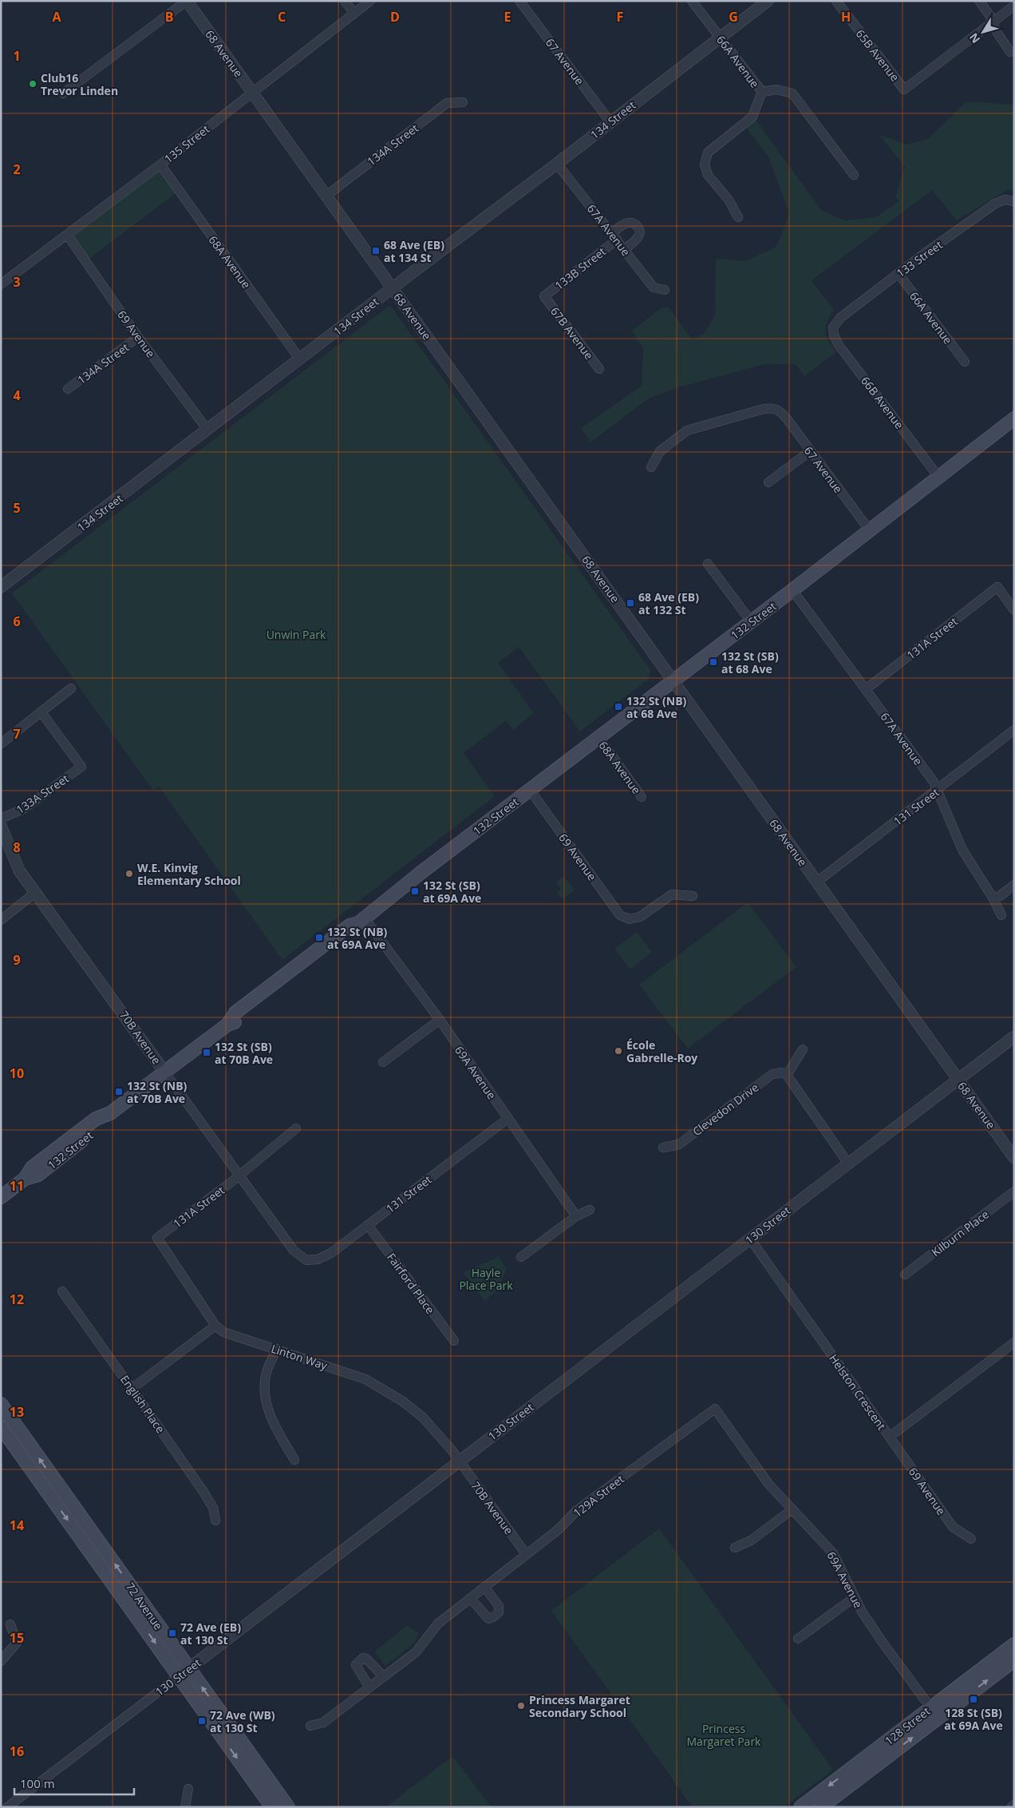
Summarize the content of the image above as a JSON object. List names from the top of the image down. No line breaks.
{"streets":{"main road":["132 Street","72 Avenue","128 Street"],"street":["68 Avenue","65B Avenue","67 Avenue","66A Avenue","134 Street","135 Street","134A Street","67A Avenue","133 Street","68A Avenue","133B Street","67B Avenue","69 Avenue","66B Avenue","131A Street","133A Street","131 Street","70B Avenue","69A Avenue","Clevedon Drive","130 Street","Kilburn Place","Fairford Place","Linton Way","Helston Crescent","English Place","129A Street"]},"crossings":[["68 Avenue","134 Street"],["68 Avenue","135 Street"],["68 Avenue","134A Street"],["68 Avenue","132 Street"],["68 Avenue","131 Street"],["68 Avenue","130 Street"],["67 Avenue","134 Street"],["67 Avenue","132 Street"],["66A Avenue","134 Street"],["66A Avenue","133 Street"],["134 Street","67A Avenue"],["134 Street","68A Avenue"],["134 Street","69 Avenue"],["135 Street","68A Avenue"],["135 Street","69 Avenue"],["134A Street","69 Avenue"],["67A Avenue","133B Street"],["67A Avenue","132 Street"],["67A Avenue","131A Street"],["67A Avenue","131 Street"],["133 Street","66B Avenue"],["68A Avenue","132 Street"],["133B Street","67B Avenue"],["69 Avenue","132 Street"],["69 Avenue","Helston Crescent"],["66B Avenue","132 Street"],["132 Street","70B Avenue"],["132 Street","69A Avenue"],["131A Street","70B Avenue"],["131A Street","Linton Way"],["131 Street","70B Avenue"],["131 Street","69A Avenue"],["131 Street","Fairford Place"],["70B Avenue","130 Street"],["70B Avenue","Linton Way"],["70B Avenue","129A Street"],["69A Avenue","129A Street"],["69A Avenue","128 Street"],["130 Street","Linton Way"],["130 Street","Helston Crescent"],["130 Street","72 Avenue"]],"parks":["Unwin Park","Hayle Place Park","Princess Margaret Park"],"places":{"other":["Club16 Trevor Linden","W.E. Kinvig Elementary School","École Gabrelle-Roy","Princess Margaret Secondary School"],"transit":["68 Ave (EB) at 134 St","68 Ave (EB) at 132 St","132 St (SB) at 68 Ave","132 St (NB) at 68 Ave","132 St (SB) at 69A Ave","132 St (NB) at 69A Ave","132 St (SB) at 70B Ave","132 St (NB) at 70B Ave","72 Ave (EB) at 130 St","128 St (SB) at 69A Ave","72 Ave (WB) at 130 St"]},"scale_bar":"100 m","north":"bottom left","grid":{"columns":["A","B","C","D","E","F","G","H"],"rows":["1","2","3","4","5","6","7","8","9","10","11","12","13","14","15","16"]}}
